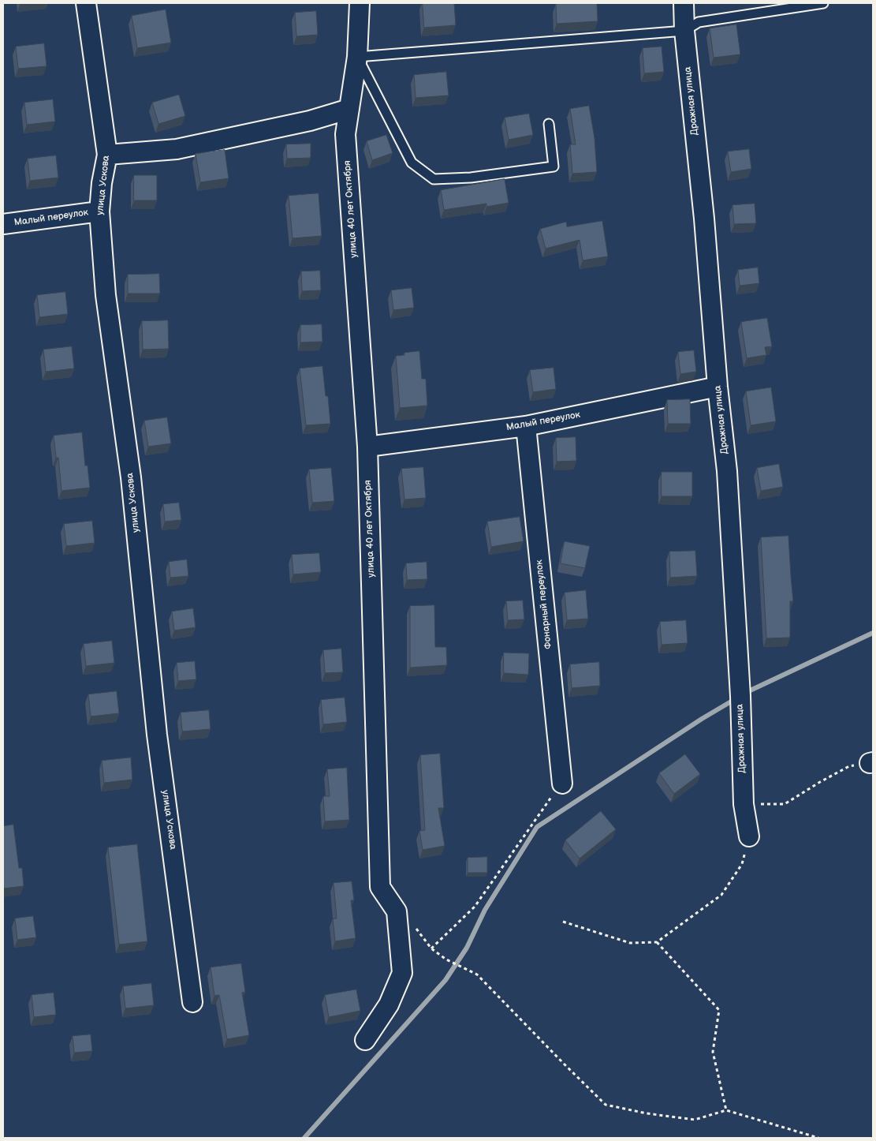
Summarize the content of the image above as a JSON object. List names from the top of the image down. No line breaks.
{"streets":{"street":["Дражная улица","улица Ускова","улица 40 лет Октября","Малый переулок","Фонарный переулок"]},"crossings":[["Дражная улица","Малый переулок"],["улица Ускова","Малый переулок"],["улица 40 лет Октября","Малый переулок"],["Малый переулок","Фонарный переулок"]]}
